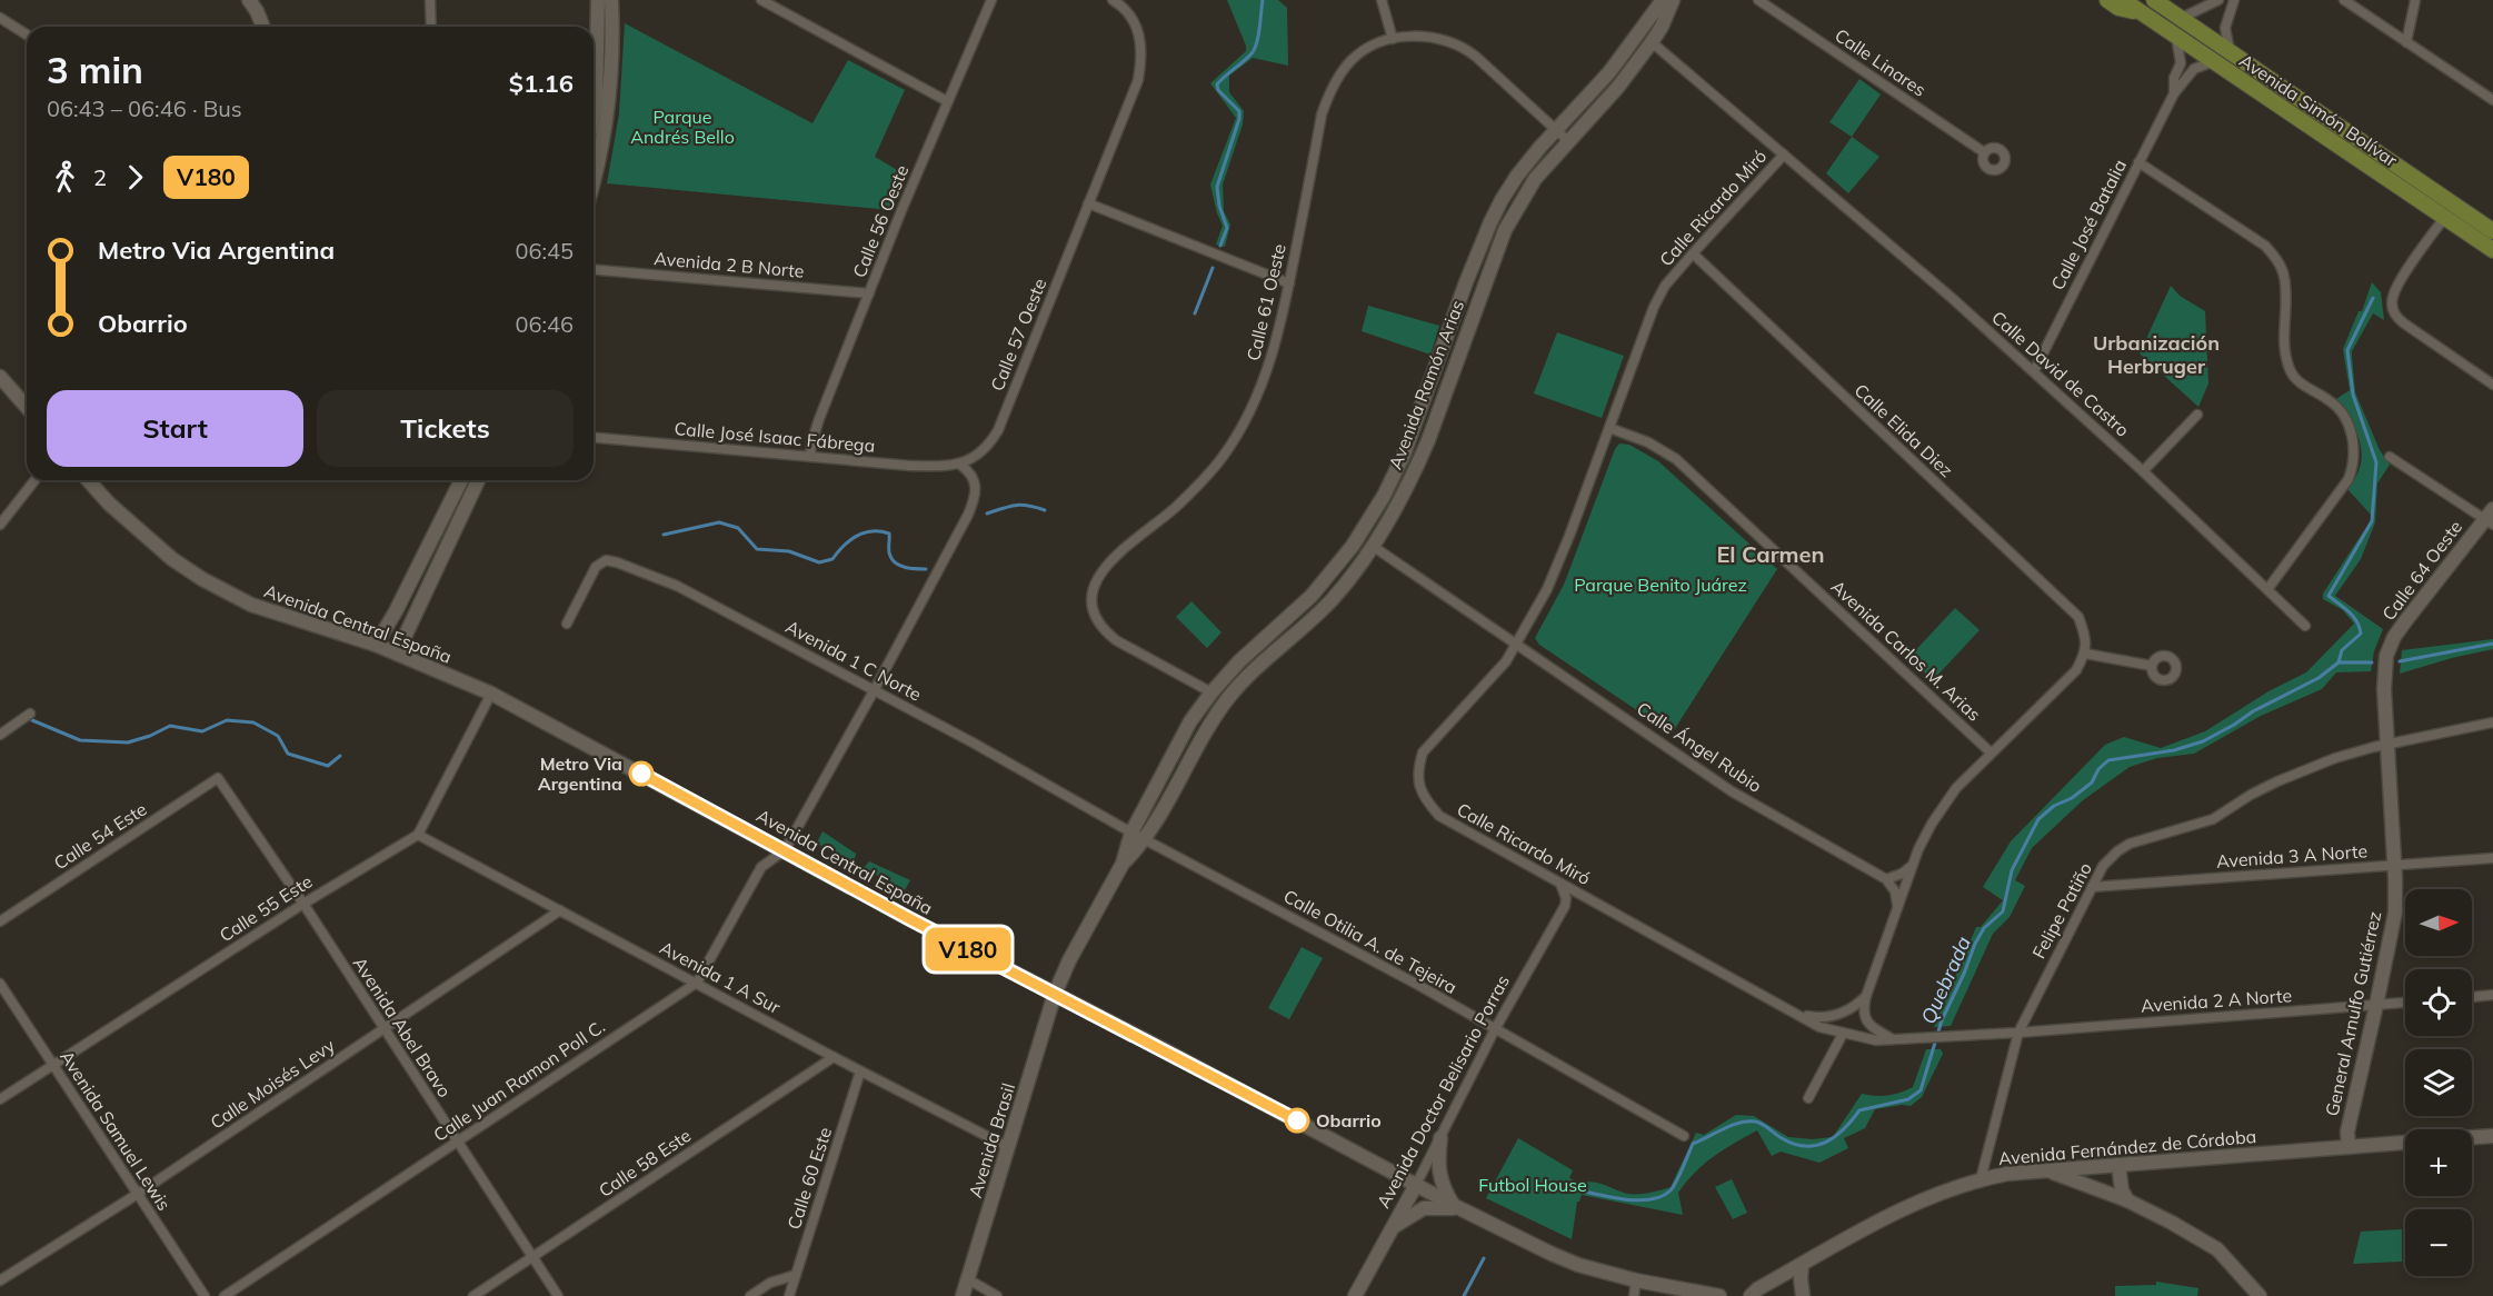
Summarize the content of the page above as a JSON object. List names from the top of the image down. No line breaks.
{"streets":{"main road":["Avenida Simón Bolívar","Avenida Ramón Arias","Calle 64 Oeste","Avenida Central España","General Arnulfo Gutiérrez","Avenida Doctor Belisario Porras","Avenida Brasil","Avenida Fernández de Córdoba"],"street":["Calle Linares","Calle Ricardo Miró","Calle 56 Oeste","Calle José Batalia","Avenida 2 B Norte","Calle 61 Oeste","Calle 57 Oeste","Calle David de Castro","Calle Elida Diez","Calle José Isaac Fábrega","Avenida Carlos M. Arias","Avenida 1 C Norte","Calle Ángel Rubio","Calle 54 Este","Avenida 3 A Norte","Calle 55 Este","Felipe Patiño","Calle Otilia A. de Tejeira","Avenida 1 A Sur","Avenida 2 A Norte","Avenida Abel Bravo","Calle Juan Ramon Poll C.","Calle Moisés Levy","Avenida Samuel Lewis","Calle 58 Este","Calle 60 Este"]},"crossings":[["Avenida Simón Bolívar","Calle José Batalia"],["Calle Ricardo Miró","Calle David de Castro"],["Calle Ricardo Miró","Calle Elida Diez"],["Calle Ricardo Miró","Avenida Carlos M. Arias"],["Calle Ricardo Miró","Calle Ángel Rubio"],["Calle Ricardo Miró","Felipe Patiño"],["Calle Ricardo Miró","Avenida 2 A Norte"],["Calle 56 Oeste","Avenida 2 B Norte"],["Calle 56 Oeste","Calle José Isaac Fábrega"],["Calle José Batalia","Calle David de Castro"],["Calle 61 Oeste","Avenida Ramón Arias"],["Calle 57 Oeste","Calle José Isaac Fábrega"],["Calle David de Castro","Avenida Ramón Arias"],["Avenida Ramón Arias","Avenida Central España"],["Avenida Ramón Arias","Avenida 1 C Norte"],["Avenida Ramón Arias","Calle Ángel Rubio"],["Avenida Ramón Arias","Calle Otilia A. de Tejeira"],["Avenida Ramón Arias","Avenida Brasil"],["Calle 64 Oeste","General Arnulfo Gutiérrez"],["Avenida Central España","Calle Juan Ramon Poll C."],["Avenida Central España","Avenida Doctor Belisario Porras"],["Avenida Central España","Avenida Brasil"],["Avenida 1 C Norte","Calle Otilia A. de Tejeira"],["Calle 54 Este","Avenida Abel Bravo"],["Avenida 3 A Norte","Felipe Patiño"],["Avenida 3 A Norte","General Arnulfo Gutiérrez"],["Calle 55 Este","Avenida 1 A Sur"],["Calle 55 Este","Avenida Abel Bravo"],["Calle 55 Este","Avenida Samuel Lewis"],["Felipe Patiño","Avenida 2 A Norte"],["Felipe Patiño","General Arnulfo Gutiérrez"],["Felipe Patiño","Avenida Fernández de Córdoba"],["Calle Otilia A. de Tejeira","Avenida Doctor Belisario Porras"],["Avenida 1 A Sur","Calle Juan Ramon Poll C."],["Avenida 1 A Sur","Calle Moisés Levy"],["Avenida 1 A Sur","Avenida Brasil"],["Avenida 1 A Sur","Calle 58 Este"],["Avenida 1 A Sur","Calle 60 Este"],["Avenida 2 A Norte","General Arnulfo Gutiérrez"],["General Arnulfo Gutiérrez","Avenida Fernández de Córdoba"],["Avenida Abel Bravo","Calle Juan Ramon Poll C."],["Avenida Abel Bravo","Calle Moisés Levy"],["Avenida Abel Bravo","Calle 58 Este"],["Calle Moisés Levy","Avenida Samuel Lewis"]],"districts":["Urbanización Herbruger","El Carmen"],"water":["Quebrada"],"parks":["Parque Andrés Bello","Parque Benito Juárez","Futbol House"],"places":["Metro Via Argentina","Obarrio"],"lines":["bus line V180"],"north":"right","page":{"on_map":"V180","heading":["3 min","06:43 – 06:46 · Bus","$1.16"],"legs":["2","V180"],"list":[{"name":"Metro Via Argentina","value":"06:45"},{"name":"Obarrio","value":"06:46"}],"buttons":["Start","Tickets"],"map_buttons":["+","−"]}}
